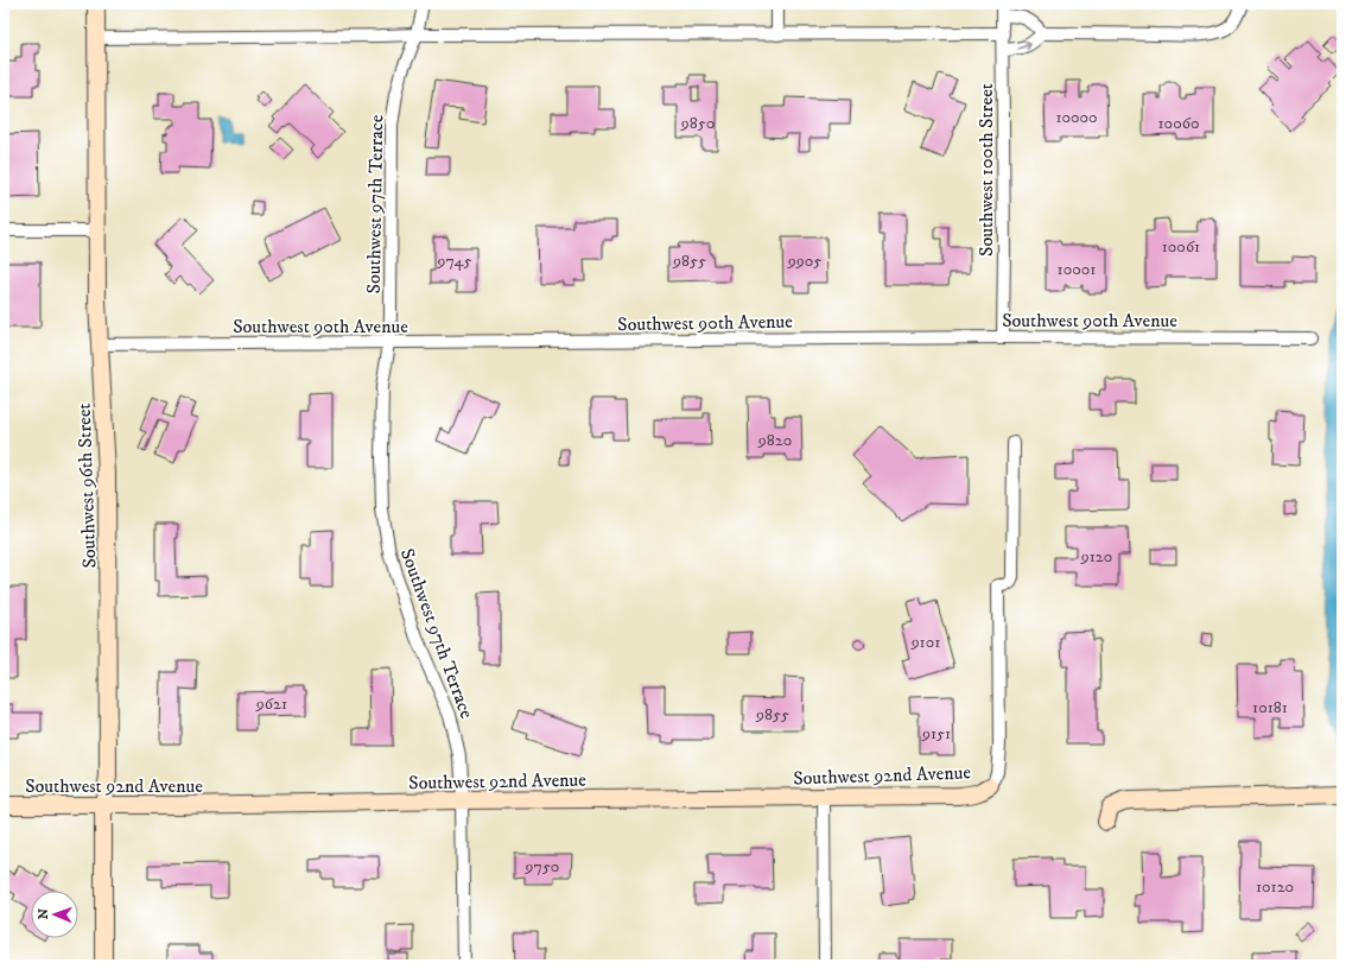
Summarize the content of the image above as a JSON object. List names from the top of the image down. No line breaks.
{"streets":{"street":["Southwest 100th Street","Southwest 97th Terrace","Southwest 90th Avenue","Southwest 96th Street","Southwest 92nd Avenue"]},"crossings":[["Southwest 100th Street","Southwest 90th Avenue"],["Southwest 97th Terrace","Southwest 90th Avenue"],["Southwest 97th Terrace","Southwest 92nd Avenue"],["Southwest 90th Avenue","Southwest 96th Street"],["Southwest 96th Street","Southwest 92nd Avenue"]],"house_numbers":["10000","9850","10060","10061","9745","9855","9905","10001","9820","9120","9101","9621","10181","9855","9151","9750","10120"],"north":"left"}
